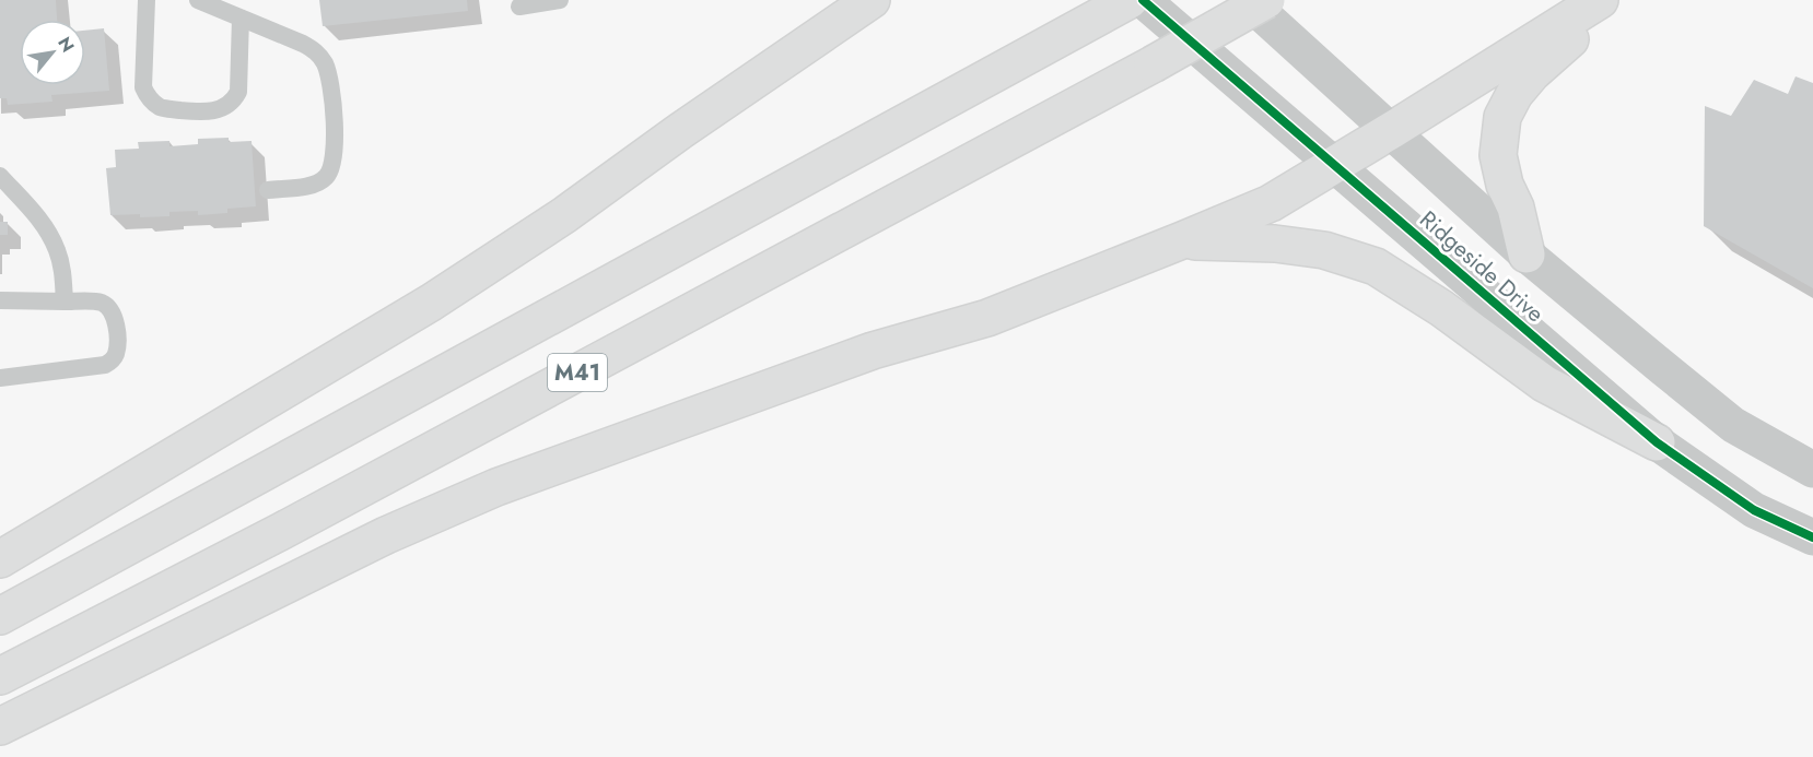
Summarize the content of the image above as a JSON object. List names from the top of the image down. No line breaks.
{"streets":{"highway":["M41"],"street":["Ridgeside Drive"]},"north":"top right"}
